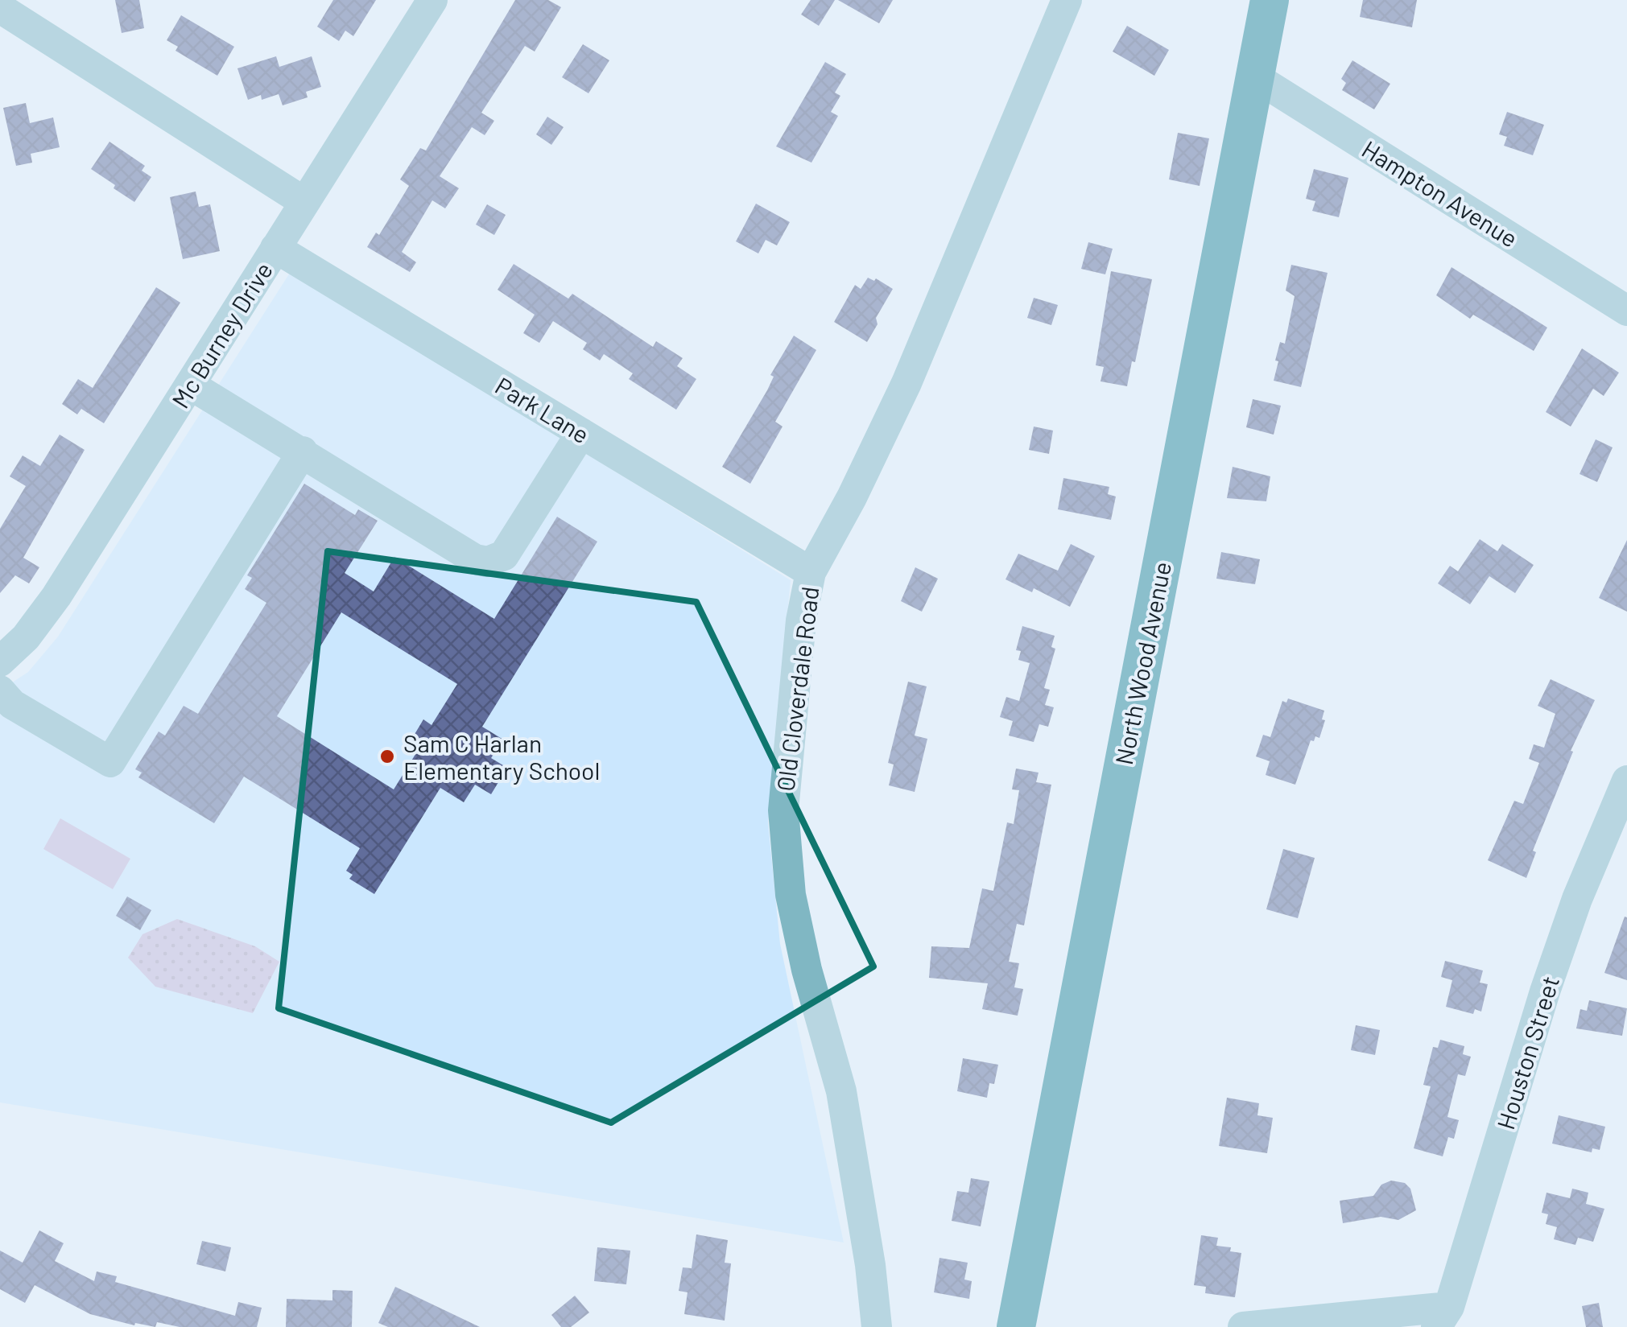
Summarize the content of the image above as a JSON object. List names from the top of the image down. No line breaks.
{"streets":{"main road":["North Wood Avenue"],"street":["Hampton Avenue","Mc Burney Drive","Park Lane","Old Cloverdale Road","Houston Street"]},"crossings":[["Hampton Avenue","North Wood Avenue"],["Mc Burney Drive","Park Lane"],["Park Lane","Old Cloverdale Road"]],"places":["Sam C Harlan Elementary School"]}
